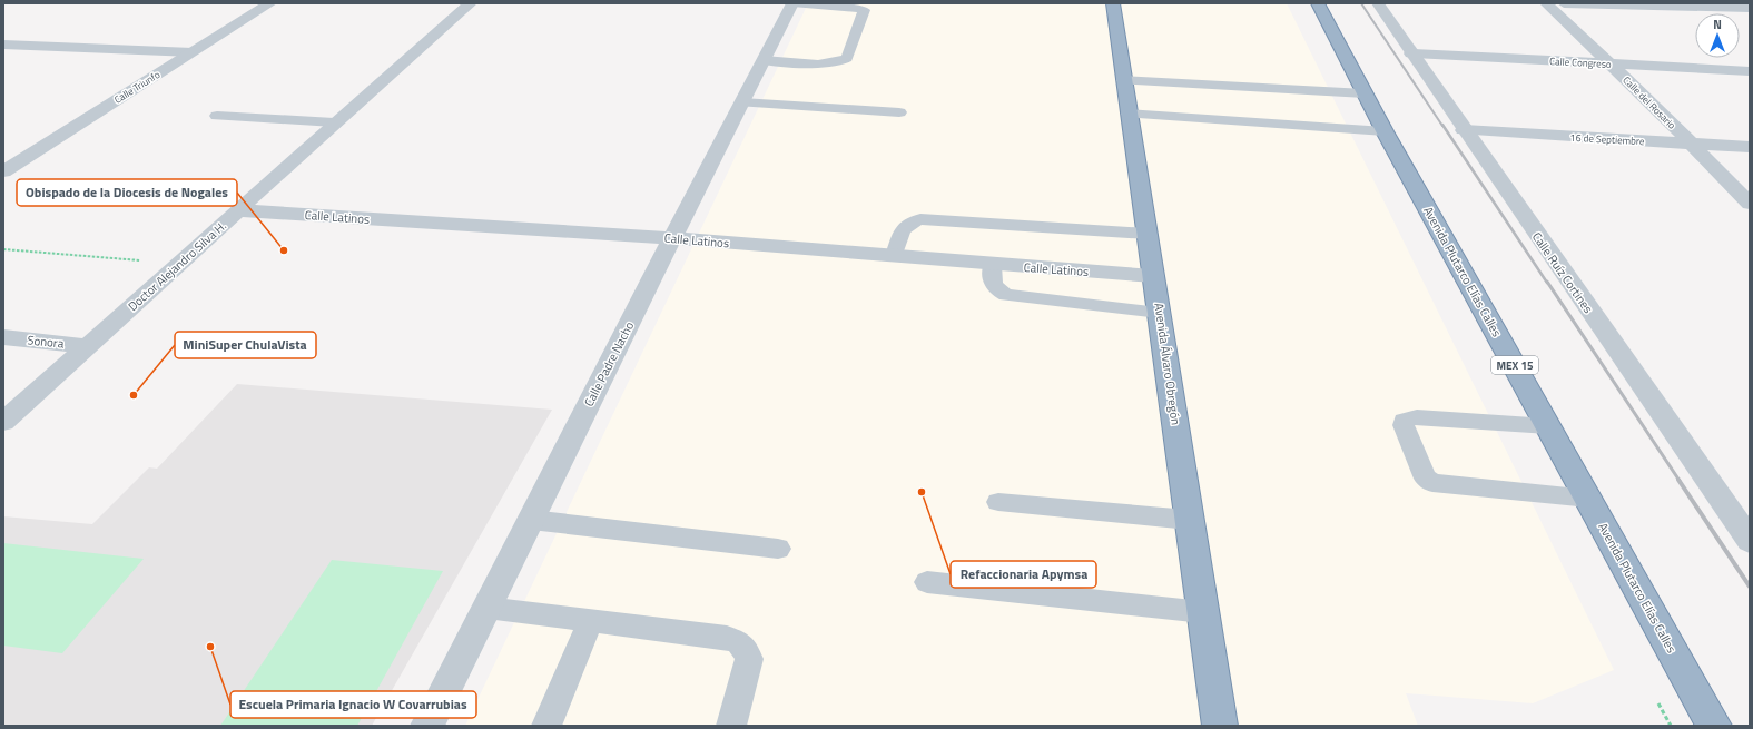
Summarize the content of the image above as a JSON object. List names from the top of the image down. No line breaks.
{"streets":{"highway":["Avenida Plutarco Elías Calles","Avenida Álvaro Obregón","MEX 15"],"street":["Calle Congreso","Calle Triunfo","Calle del Rosario","16 de Septiembre","Calle Latinos","Doctor Alejandro Silva H.","Calle Ruíz Cortines","Sonora","Calle Padre Nacho"]},"crossings":[["Calle Congreso","Calle del Rosario"],["Calle Congreso","Calle Ruíz Cortines"],["Calle del Rosario","16 de Septiembre"],["16 de Septiembre","Calle Ruíz Cortines"],["Calle Latinos","Doctor Alejandro Silva H."],["Calle Latinos","Calle Padre Nacho"],["Calle Latinos","Avenida Álvaro Obregón"],["Doctor Alejandro Silva H.","Sonora"]],"places":["Obispado de la Diocesis de Nogales","MiniSuper ChulaVista","Refaccionaria Apymsa","Escuela Primaria Ignacio W Covarrubias"],"north":"top"}
